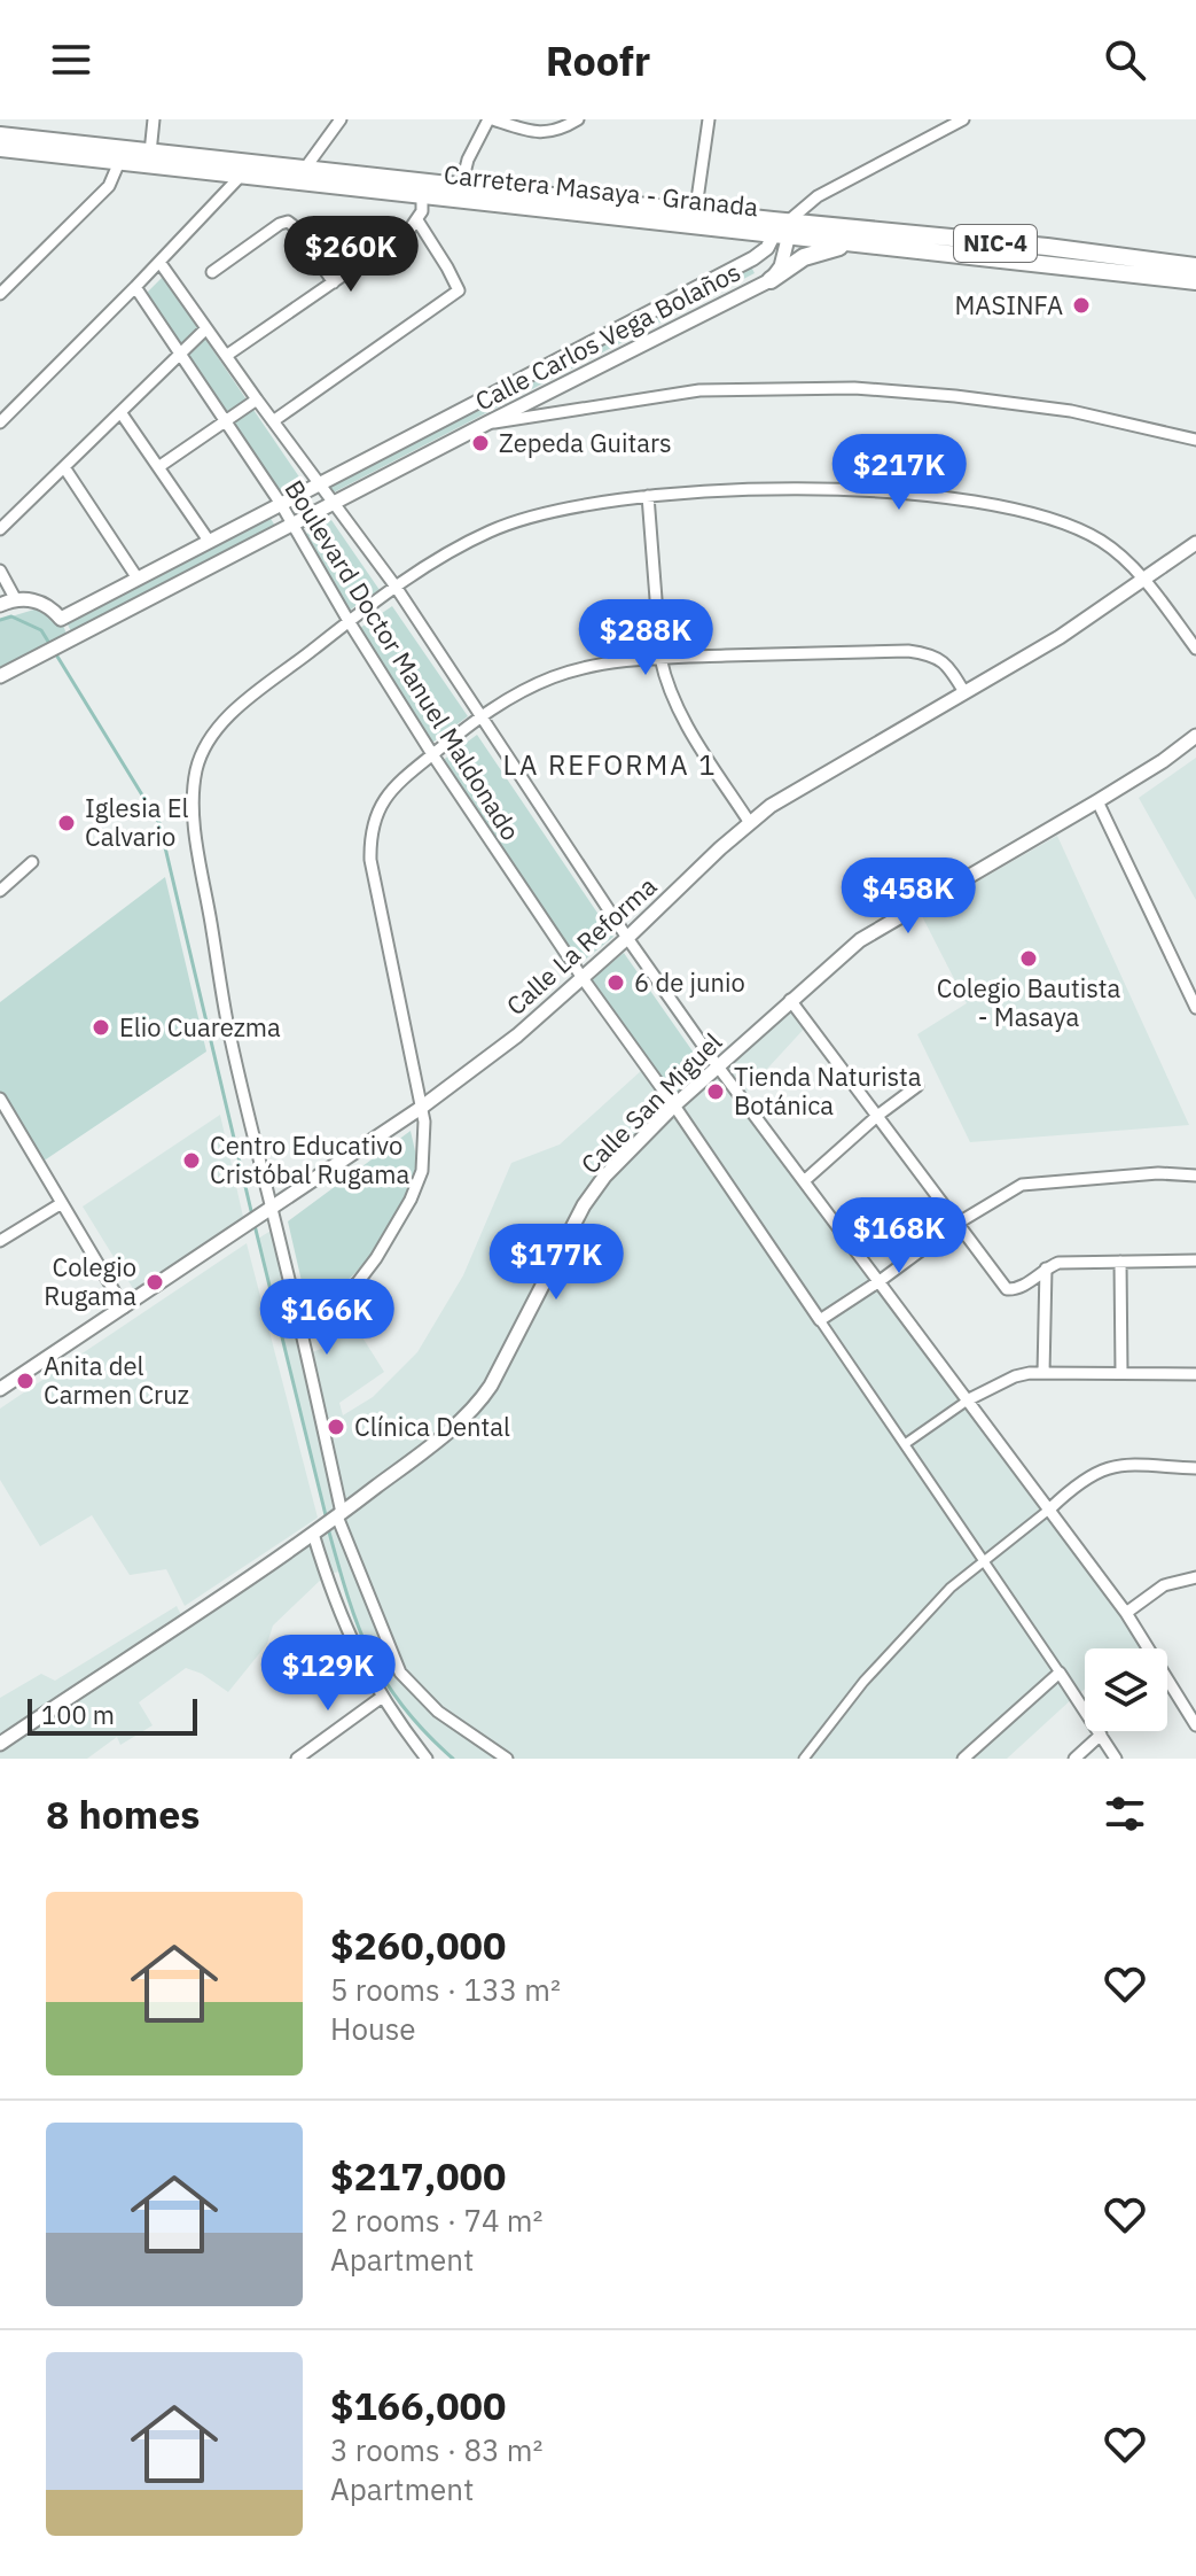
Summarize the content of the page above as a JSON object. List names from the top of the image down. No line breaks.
{"streets":{"highway":["Carretera Masaya - Granada","NIC-4"],"street":["Calle Carlos Vega Bolaños","Boulevard Doctor Manuel Maldonado","Calle La Reforma","Calle San Miguel"]},"crossings":[["Carretera Masaya - Granada","Calle Carlos Vega Bolaños"],["Calle Carlos Vega Bolaños","Boulevard Doctor Manuel Maldonado"],["Boulevard Doctor Manuel Maldonado","Calle La Reforma"],["Boulevard Doctor Manuel Maldonado","Calle San Miguel"]],"districts":["LA REFORMA 1"],"places":["MASINFA","Zepeda Guitars","Iglesia El Calvario","Colegio Bautista - Masaya","6 de junio","Elio Cuarezma","Tienda Naturista Botánica","Centro Educativo Cristóbal Rugama","Colegio Rugama","Anita del Carmen Cruz","Clínica Dental"],"scale_bar":"100 m","page":{"header":"Roofr","price":["$260K","$217K","$288K","$458K","$168K","$177K","$166K","$129K"],"scale":"100 m","heading":"8 homes","list":[{"name":"$260,000","note":"5 rooms · 133 m² · House"},{"name":"$217,000","note":"2 rooms · 74 m² · Apartment"},{"name":"$166,000","note":"3 rooms · 83 m² · Apartment"}]}}
